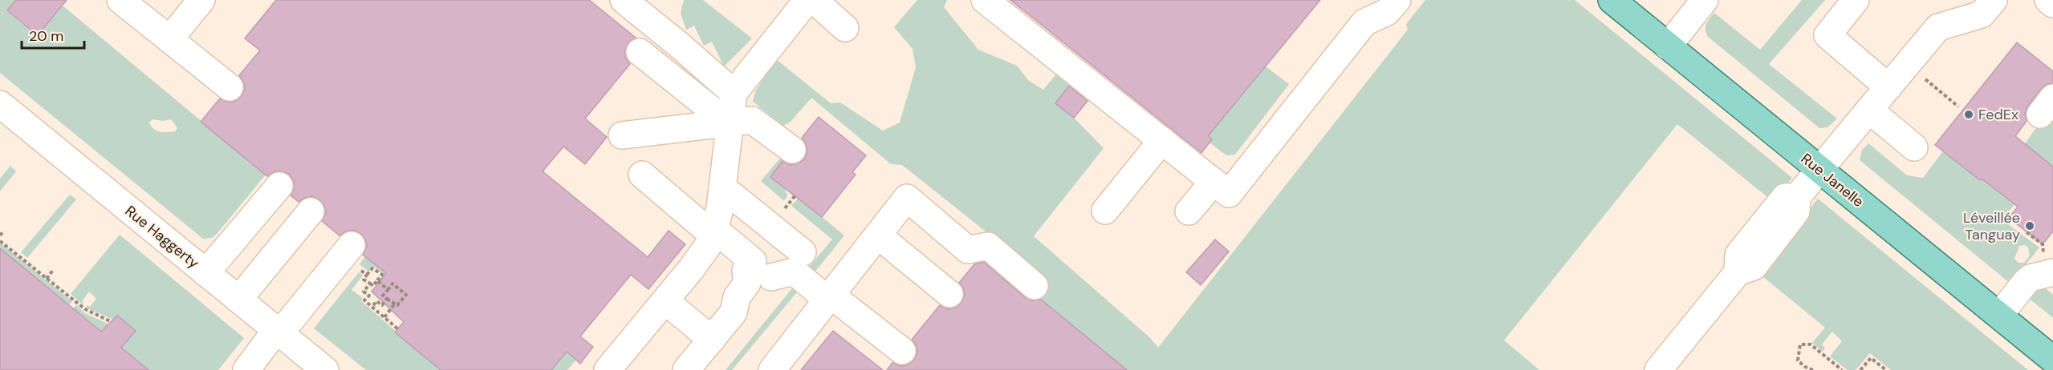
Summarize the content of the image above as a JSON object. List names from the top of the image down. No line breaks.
{"streets":{"main road":["Rue Janelle"],"street":["Rue Haggerty"]},"places":["FedEx","Léveillée Tanguay"],"scale_bar":"20 m"}
